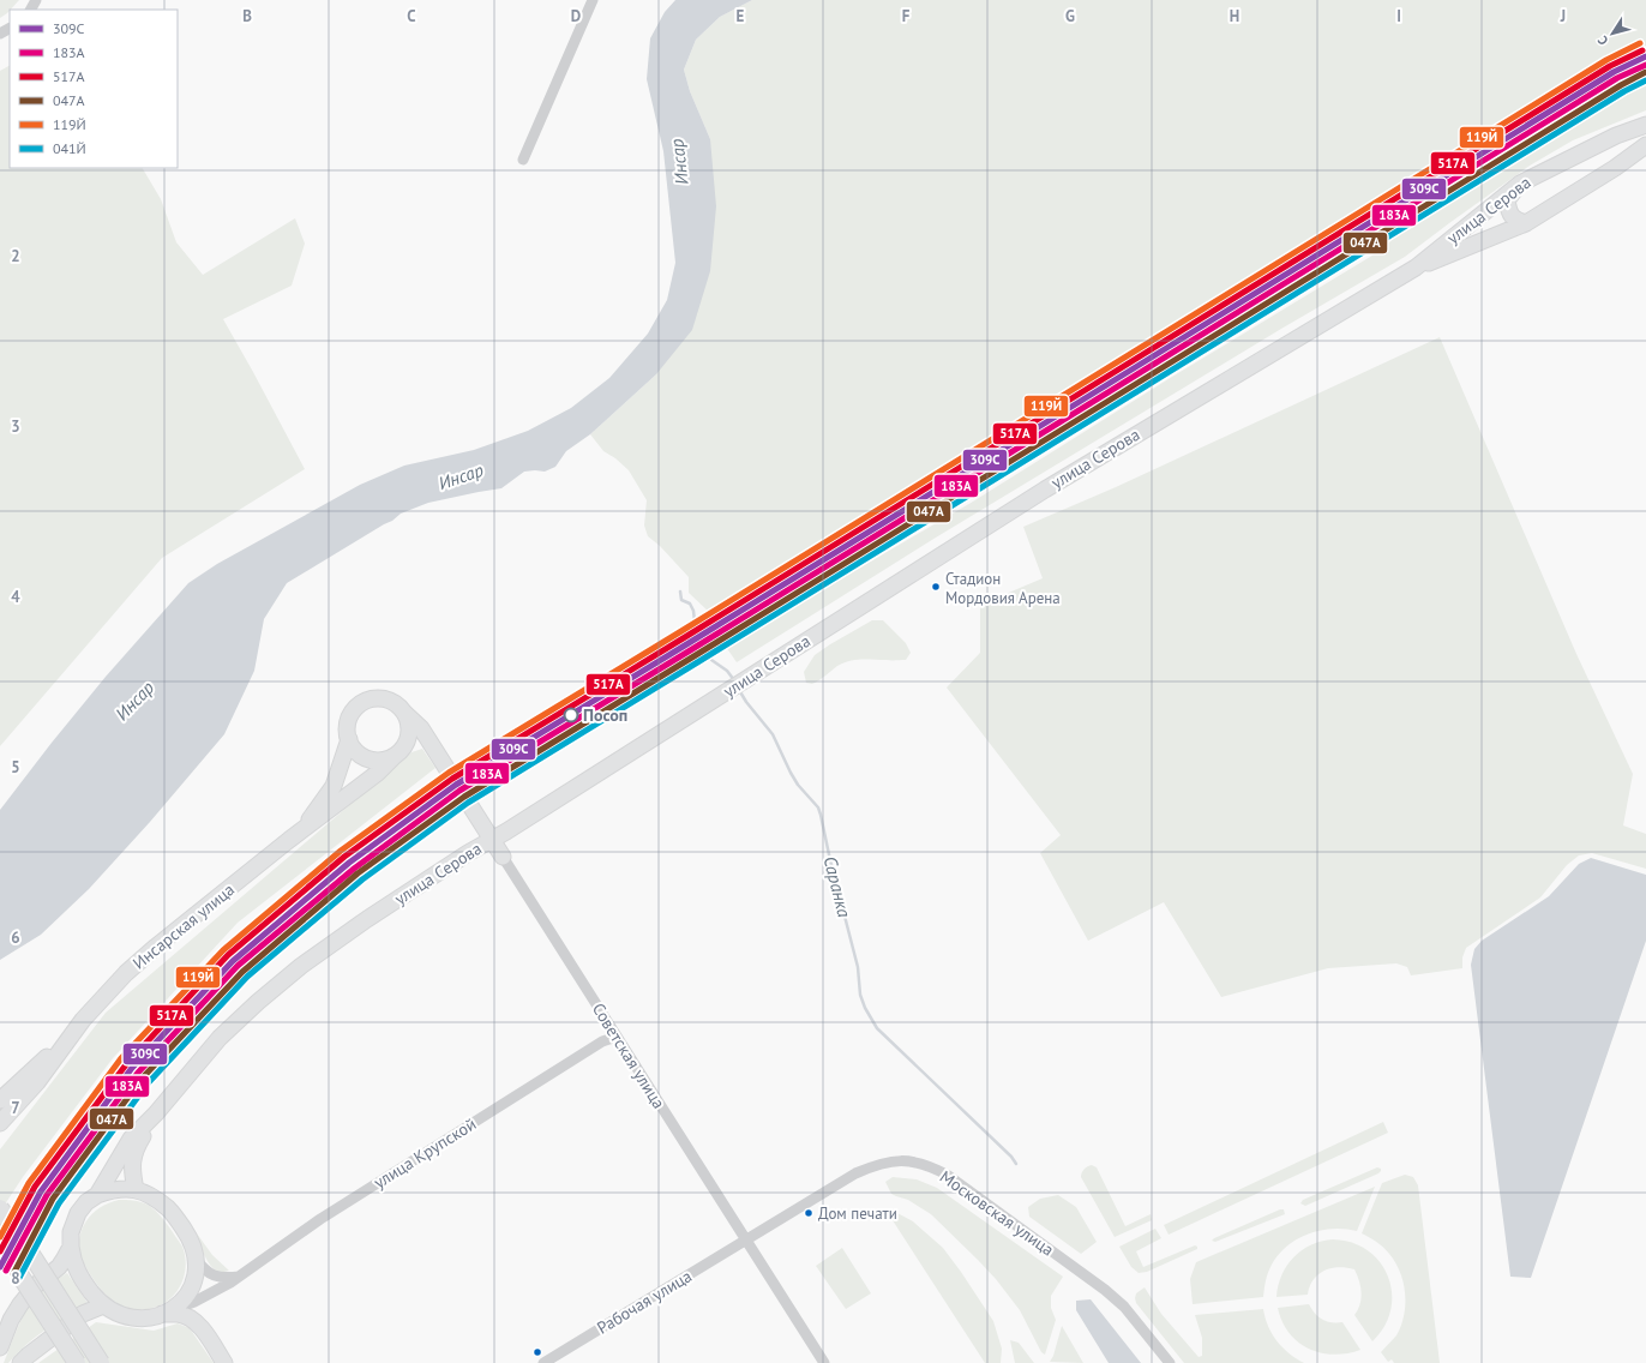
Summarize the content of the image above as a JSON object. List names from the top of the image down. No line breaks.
{"streets":{"street":["улица Серова","Инсарская улица","Советская улица","улица Крупской","Московская улица","Рабочая улица"]},"crossings":[["улица Серова","Советская улица"],["улица Серова","улица Крупской"],["Инсарская улица","Советская улица"],["Советская улица","улица Крупской"],["Советская улица","Московская улица"],["Советская улица","Рабочая улица"],["Московская улица","Рабочая улица"]],"water":["Инсар","Саранка"],"places":["Стадион Мордовия Арена","Посоп","Дом печати"],"lines":["transit line 119Й","transit line 517А","transit line 309С","transit line 183А","transit line 047А","transit line 041Й"],"legend":["309С","183А","517А","047А","119Й","041Й"],"north":"bottom left","grid":{"columns":["B","C","D","E","F","G","H","I","J"],"rows":["2","3","4","5","6","7","8"]}}
